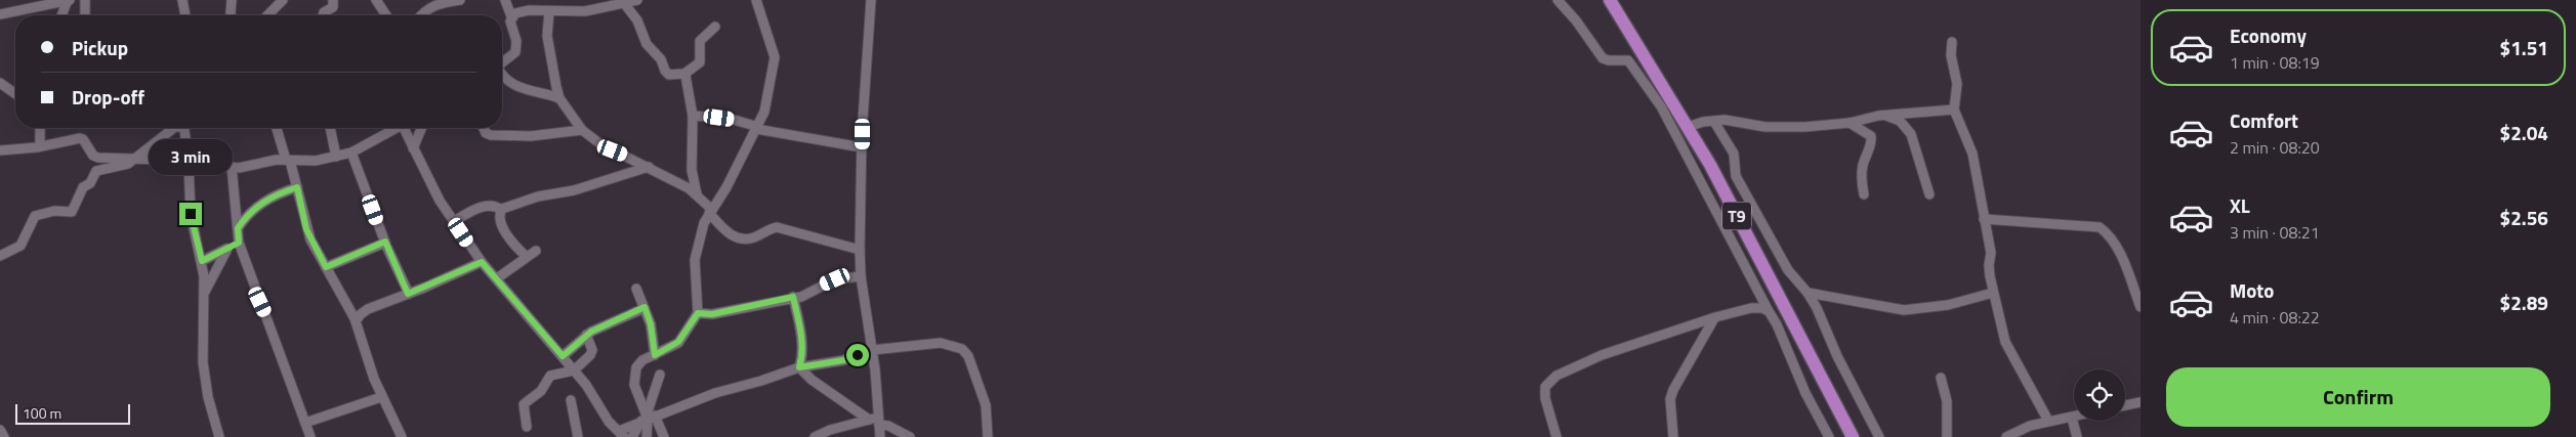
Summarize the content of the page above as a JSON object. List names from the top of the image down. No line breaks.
{"streets":{"highway":["T9"]},"scale_bar":"100 m","page":{"list":[{"name":"Economy","note":"1 min · 08:19","value":"$1.51"},{"name":"Comfort","note":"2 min · 08:20","value":"$2.04"},{"name":"XL","note":"3 min · 08:21","value":"$2.56"},{"name":"Moto","note":"4 min · 08:22","value":"$2.89"}],"banner":["Pickup","Drop-off"],"bubble":"3 min","buttons":"Confirm","scale":"100 m"}}
